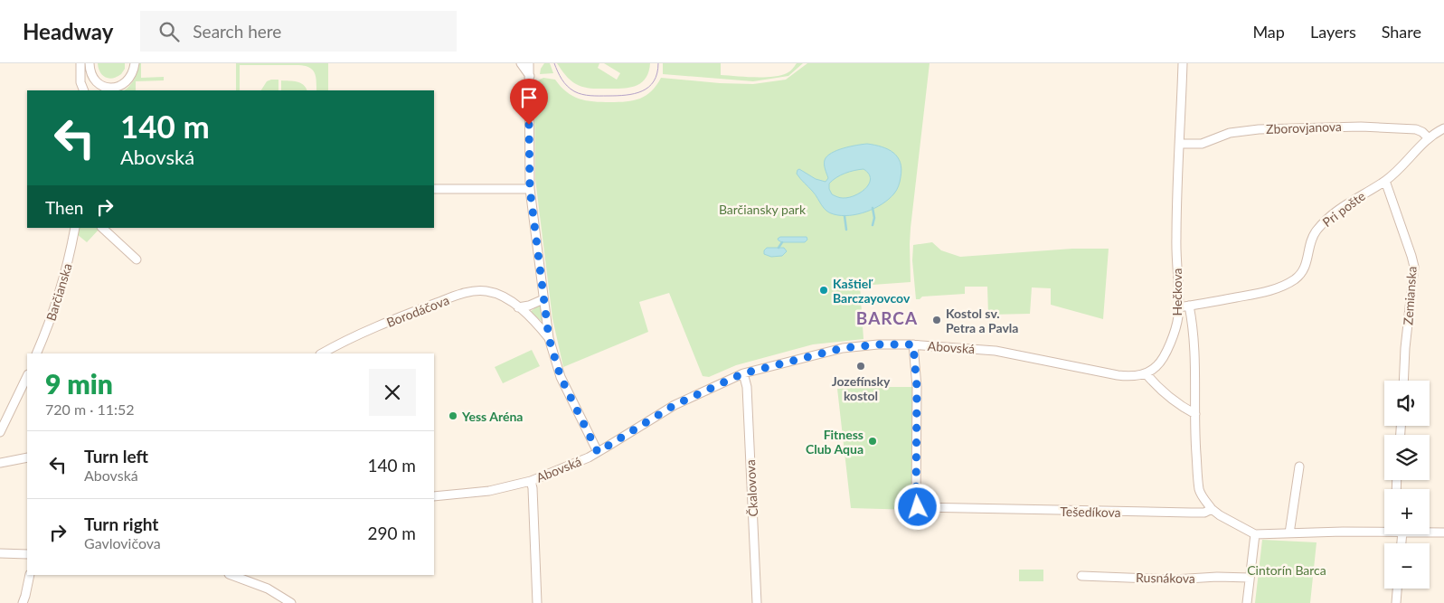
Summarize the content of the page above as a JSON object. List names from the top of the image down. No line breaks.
{"streets":{"street":["Zborovjanova","Pri pošte","Barčianska","Hečkova","Zemianska","Borodáčova","Abovská","Čkalovova","Tešedíkova","Rusnákova"]},"crossings":[["Zborovjanova","Pri pošte"],["Zborovjanova","Hečkova"],["Pri pošte","Hečkova"],["Pri pošte","Zemianska"],["Hečkova","Abovská"],["Abovská","Čkalovova"],["Abovská","Tešedíkova"]],"districts":["BARCA"],"parks":["Barčiansky park","Cintorín Barca"],"places":["Kaštieľ Barczayovcov","Kostol sv. Petra a Pavla","Jozefínsky kostol","Yess Aréna","Fitness Club Aqua"],"page":{"header":"Headway","search":"Search here","nav":["Map","Layers","Share"],"turn":["140 m","Abovská"],"then":"Then","heading":["9 min","720 m · 11:52"],"map_buttons":["+","−"],"list":[{"name":"Turn left","note":"Abovská","value":"140 m"},{"name":"Turn right","note":"Gavlovičova","value":"290 m"}]}}
